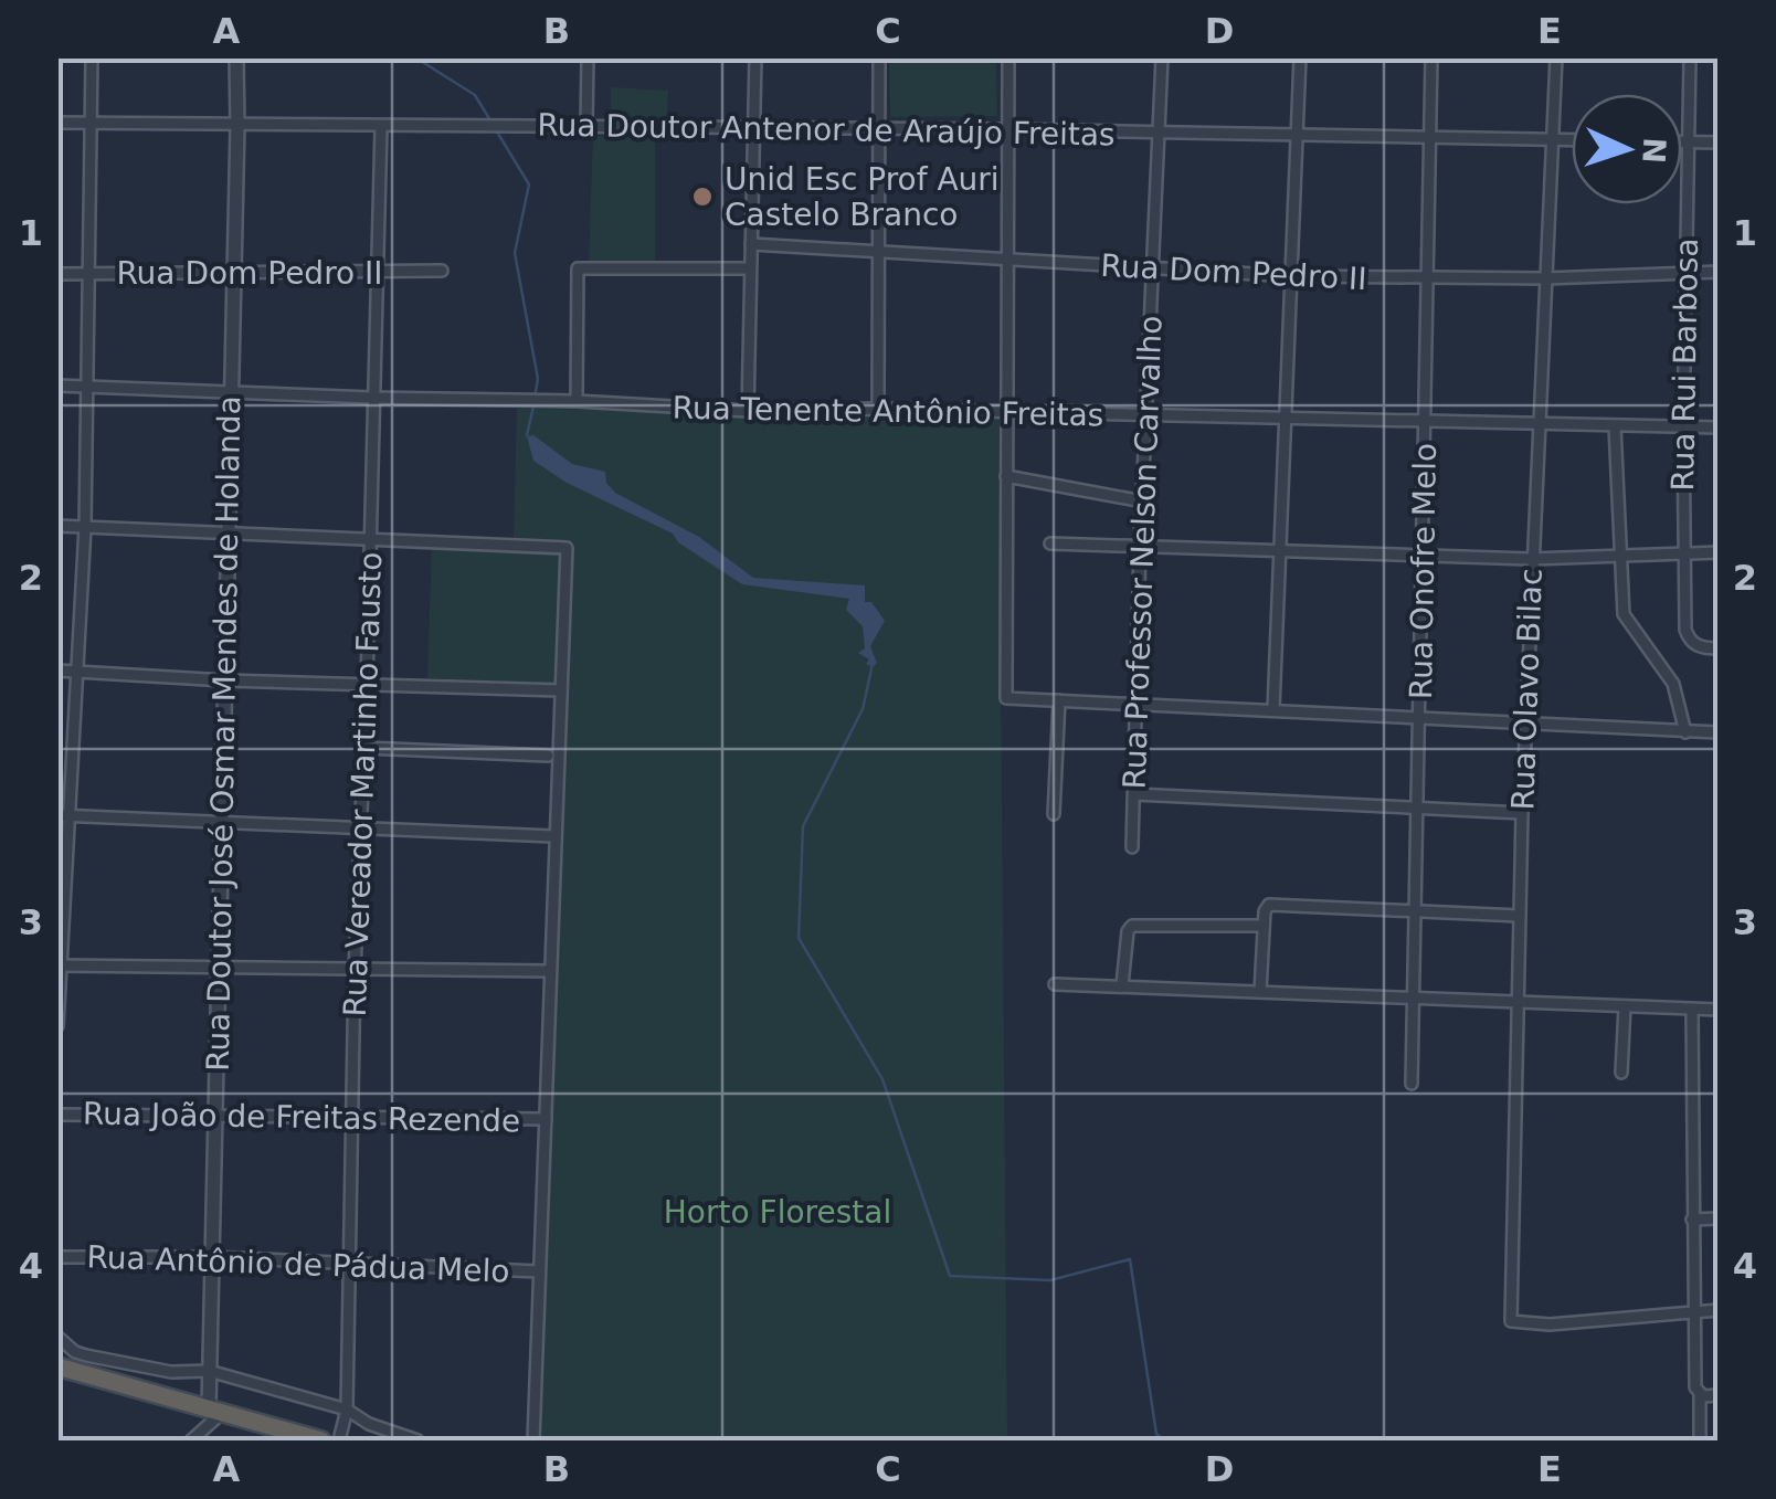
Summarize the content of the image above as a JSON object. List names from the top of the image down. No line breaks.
{"streets":{"street":["Rua Doutor Antenor de Araújo Freitas","Rua Dom Pedro II","Rua Rui Barbosa","Rua Tenente Antônio Freitas","Rua Professor Nelson Carvalho","Rua Onofre Melo","Rua Olavo Bilac","Rua Doutor José Osmar Mendes de Holanda","Rua Vereador Martinho Fausto","Rua João de Freitas Rezende","Rua Antônio de Pádua Melo"]},"crossings":[["Rua Doutor Antenor de Araújo Freitas","Rua Professor Nelson Carvalho"],["Rua Doutor Antenor de Araújo Freitas","Rua Onofre Melo"],["Rua Doutor Antenor de Araújo Freitas","Rua Olavo Bilac"],["Rua Doutor Antenor de Araújo Freitas","Rua Doutor José Osmar Mendes de Holanda"],["Rua Doutor Antenor de Araújo Freitas","Rua Vereador Martinho Fausto"],["Rua Dom Pedro II","Rua Rui Barbosa"],["Rua Dom Pedro II","Rua Professor Nelson Carvalho"],["Rua Dom Pedro II","Rua Onofre Melo"],["Rua Dom Pedro II","Rua Olavo Bilac"],["Rua Dom Pedro II","Rua Doutor José Osmar Mendes de Holanda"],["Rua Dom Pedro II","Rua Vereador Martinho Fausto"],["Rua Rui Barbosa","Rua Tenente Antônio Freitas"],["Rua Tenente Antônio Freitas","Rua Professor Nelson Carvalho"],["Rua Tenente Antônio Freitas","Rua Onofre Melo"],["Rua Tenente Antônio Freitas","Rua Olavo Bilac"],["Rua Tenente Antônio Freitas","Rua Doutor José Osmar Mendes de Holanda"],["Rua Tenente Antônio Freitas","Rua Vereador Martinho Fausto"],["Rua Doutor José Osmar Mendes de Holanda","Rua João de Freitas Rezende"],["Rua Doutor José Osmar Mendes de Holanda","Rua Antônio de Pádua Melo"],["Rua Vereador Martinho Fausto","Rua João de Freitas Rezende"],["Rua Vereador Martinho Fausto","Rua Antônio de Pádua Melo"]],"parks":["Horto Florestal"],"places":["Unid Esc Prof Auri Castelo Branco"],"north":"right","grid":{"columns":["A","B","C","D","E"],"rows":["1","2","3","4"]}}
